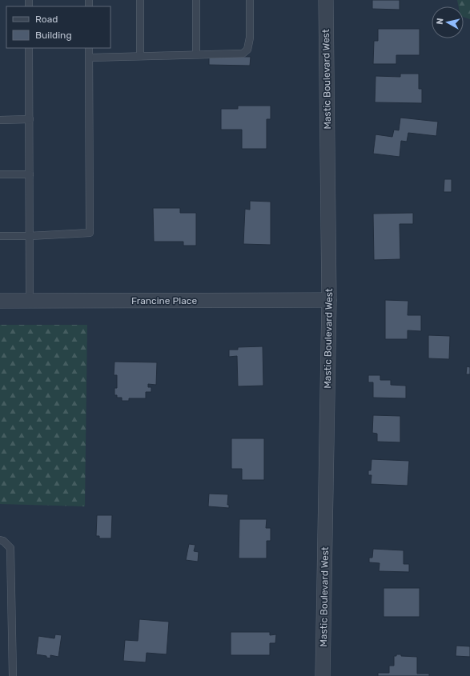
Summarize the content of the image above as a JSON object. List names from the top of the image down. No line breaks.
{"streets":{"street":["Mastic Boulevard West","Francine Place"]},"crossings":[["Mastic Boulevard West","Francine Place"]],"legend":["Road","Building"],"north":"left"}
